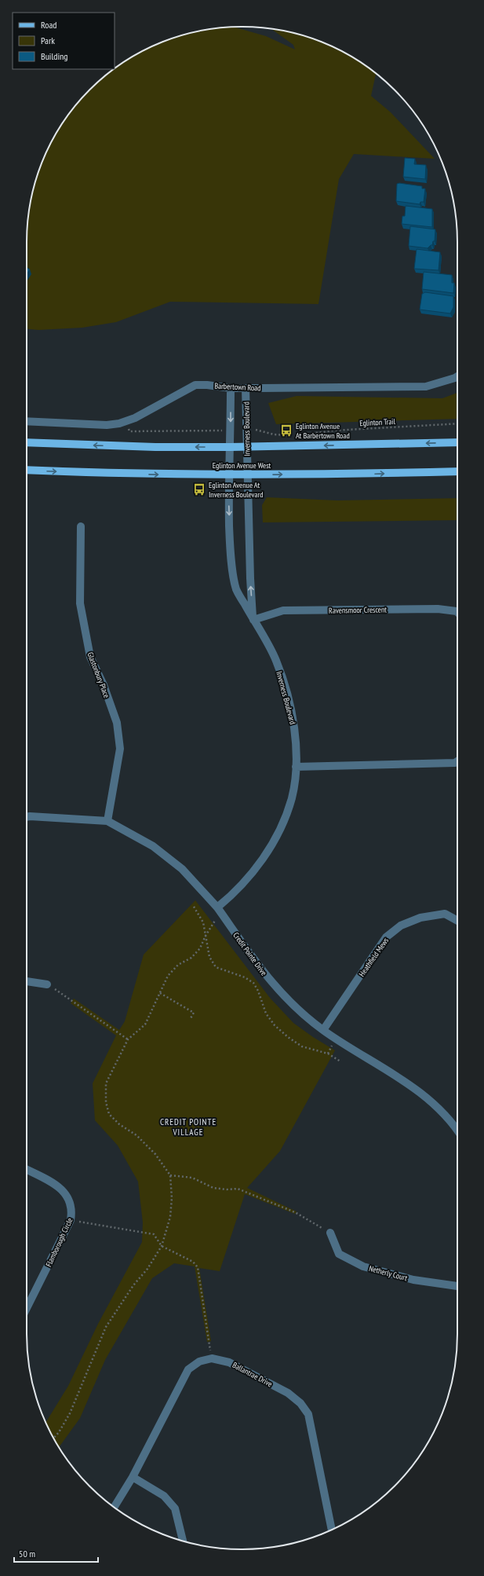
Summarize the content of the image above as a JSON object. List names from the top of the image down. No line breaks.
{"streets":{"main road":["Eglinton Avenue West"],"street":["Barbertown Road","Inverness Boulevard","Ravensmoor Crescent","Glastonbury Place","Credit Pointe Drive","Heathfield Mews","Flamborough Circle","Netherly Court","Ballantrae Drive"],"path":["Eglinton Trail"]},"crossings":[["Barbertown Road","Inverness Boulevard"],["Inverness Boulevard","Eglinton Avenue West"],["Inverness Boulevard","Ravensmoor Crescent"],["Inverness Boulevard","Credit Pointe Drive"],["Glastonbury Place","Credit Pointe Drive"],["Credit Pointe Drive","Heathfield Mews"]],"districts":["CREDIT POINTE VILLAGE"],"places":{"bus stop":["Eglinton Avenue At Barbertown Road","Eglinton Avenue At Inverness Boulevard"]},"legend":["Road","Park","Building"],"scale_bar":"50 m"}
